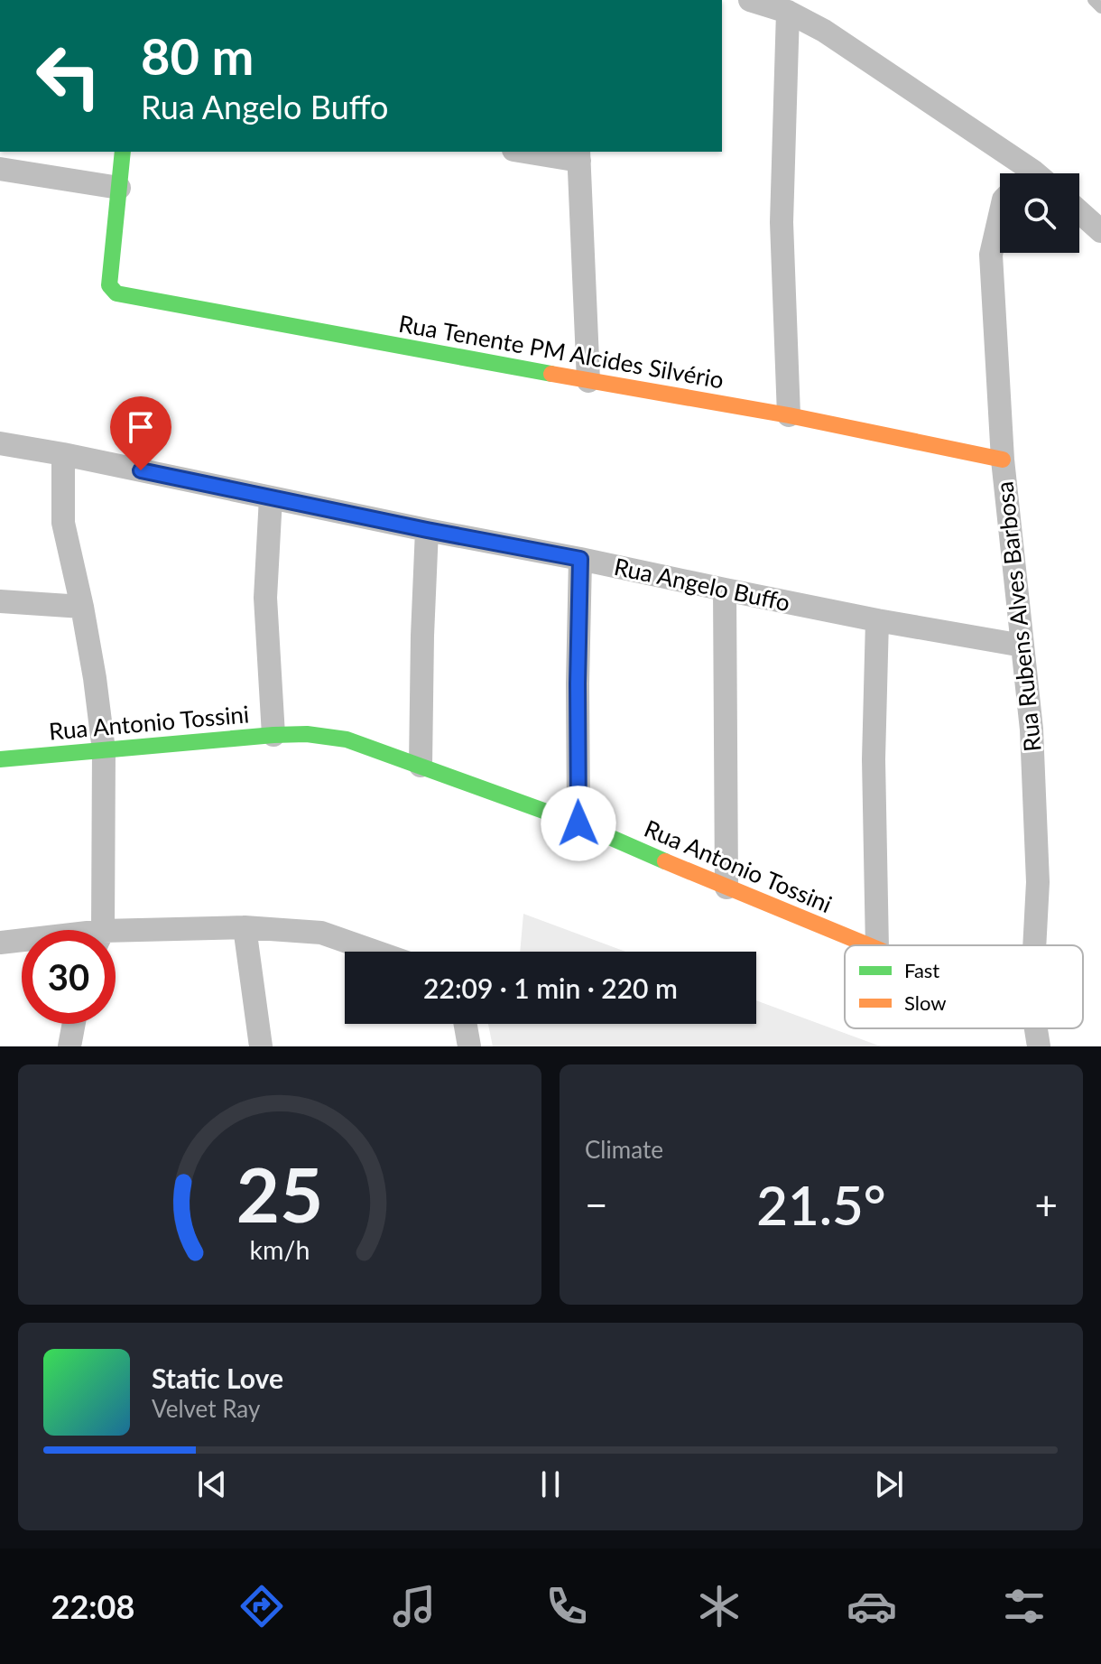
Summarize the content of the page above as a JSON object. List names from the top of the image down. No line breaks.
{"streets":{"street":["Rua Tenente PM Alcides Silvério","Rua Angelo Buffo","Rua Rubens Alves Barbosa","Rua Antonio Tossini"]},"crossings":[["Rua Tenente PM Alcides Silvério","Rua Rubens Alves Barbosa"],["Rua Angelo Buffo","Rua Rubens Alves Barbosa"]],"legend":["Fast","Slow"],"page":{"turn":["80 m","Rua Angelo Buffo"],"limit":"30","trip":"22:09 · 1 min · 220 m","tile":"Climate","heat":["−","21.5°","+"],"song":["Static Love","Velvet Ray"],"tabs":"22:08","gauge":["25","km/h"]}}
